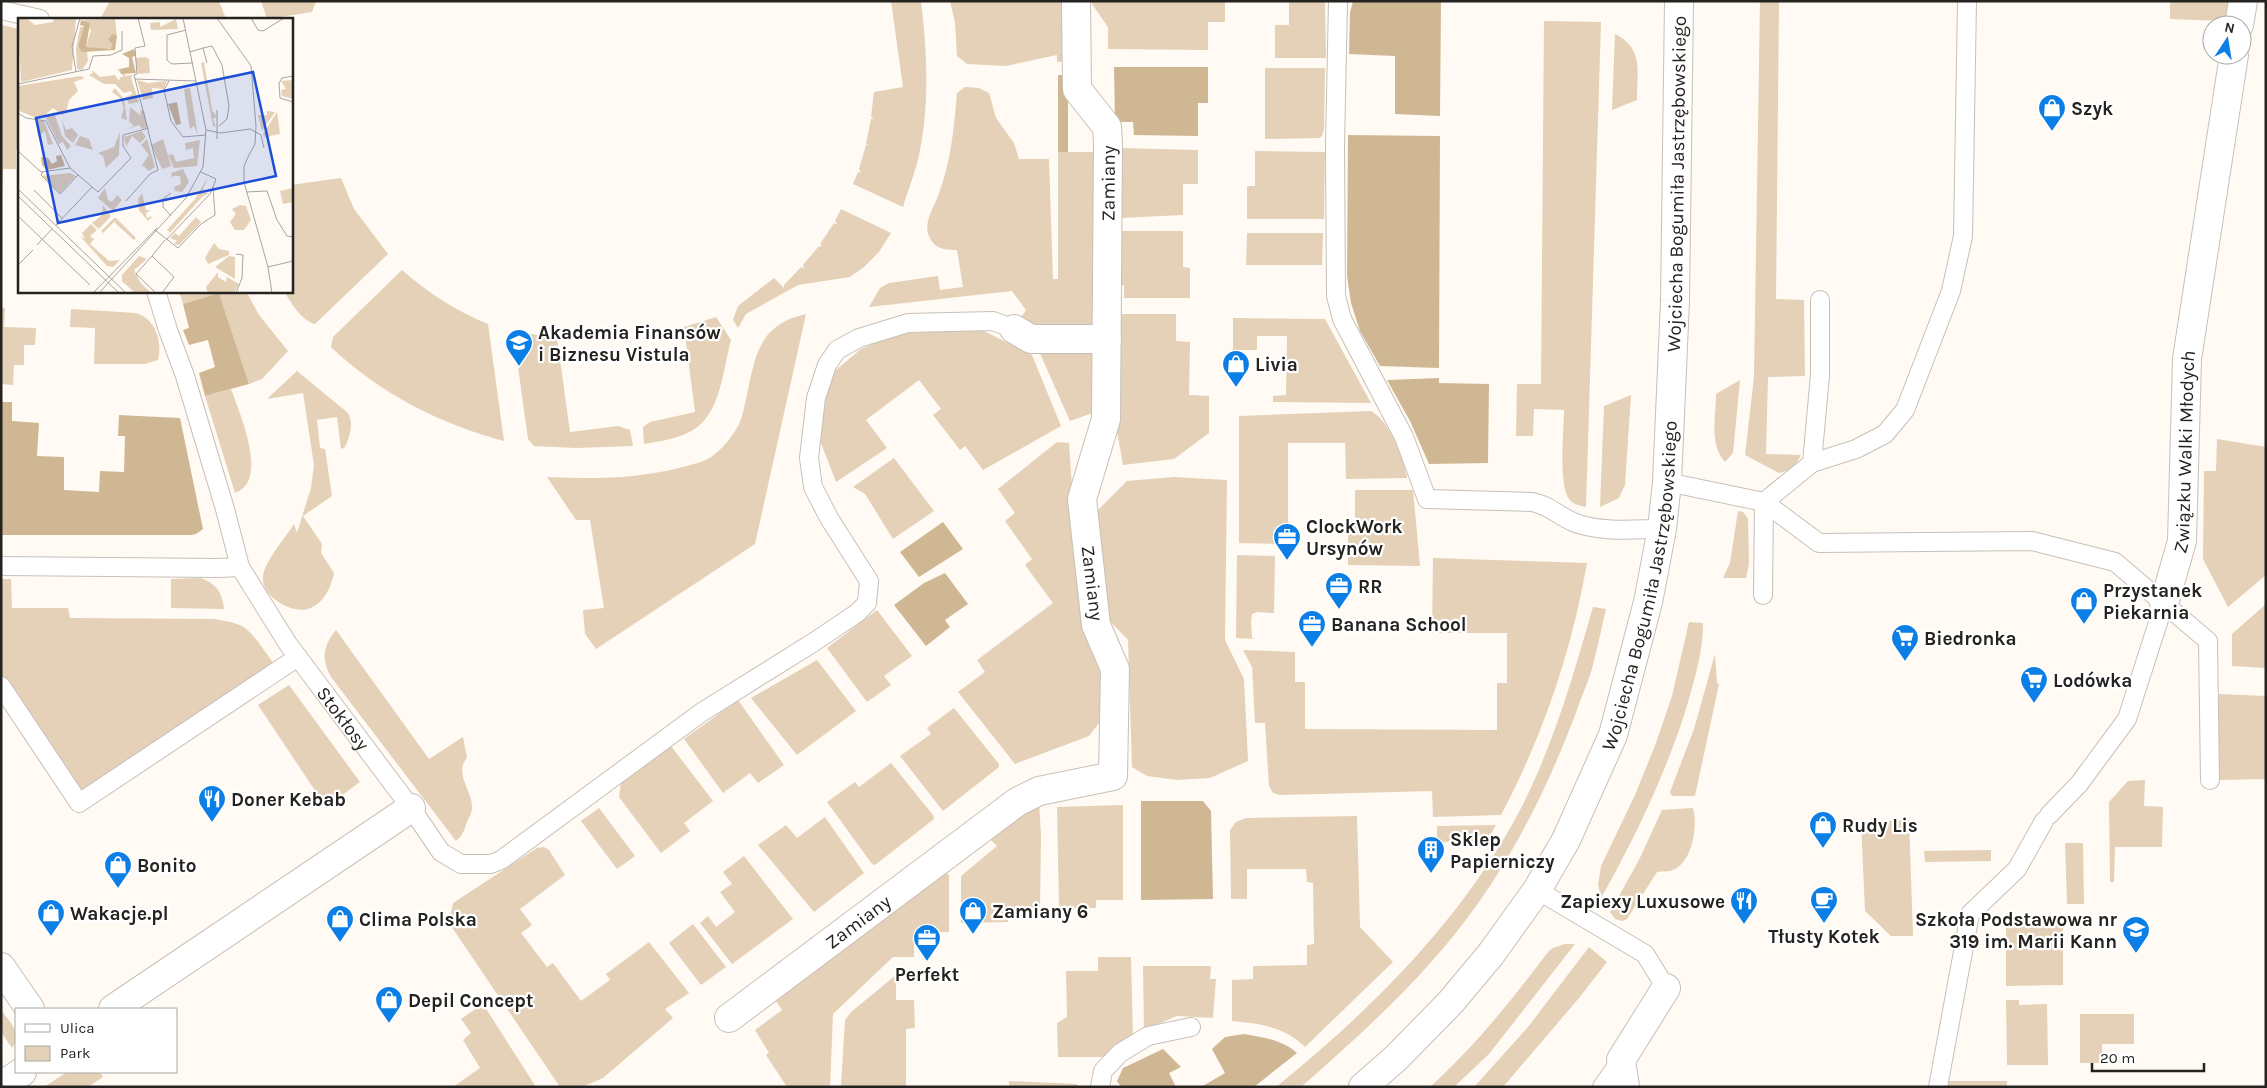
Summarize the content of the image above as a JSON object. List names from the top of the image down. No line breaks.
{"streets":{"street":["Zamiany","Wojciecha Bogumiła Jastrzębowskiego","Związku Walki Młodych"],"lane":["Stokłosy"]},"places":{"shop":["Szyk","Livia","Przystanek Piekarnia","Rudy Lis","Bonito","Zamiany 6","Wakacje.pl","Clima Polska","Depil Concept"],"school or university":["Akademia Finansów i Biznesu Vistula","Szkoła Podstawowa nr 319 im. Marii Kann"],"office":["ClockWork Ursynów","RR","Banana School","Perfekt"],"supermarket":["Biedronka","Lodówka"],"restaurant":["Doner Kebab","Zapiexy Luxusowe"],"building":["Sklep Papierniczy"],"cafe":["Tłusty Kotek"]},"legend":["Ulica","Park"],"scale_bar":"20 m","north":"top"}
